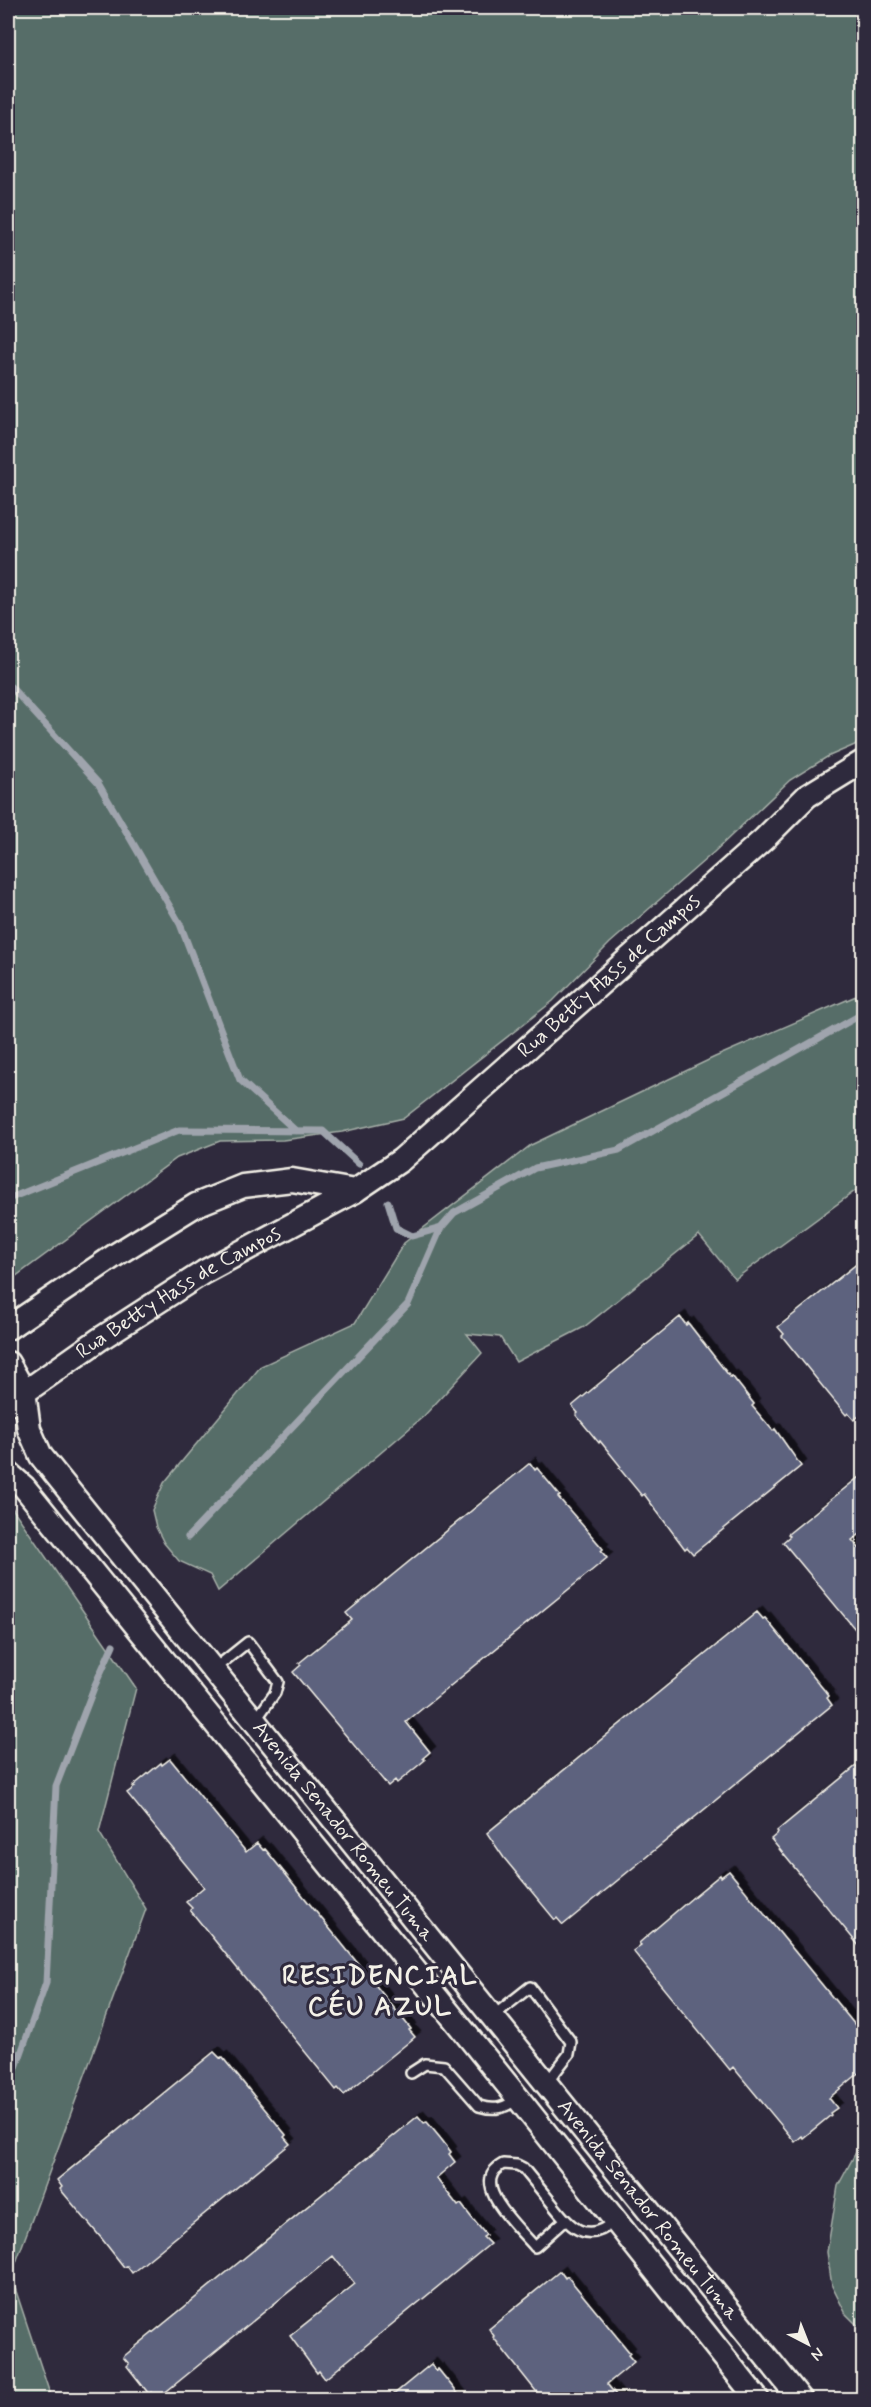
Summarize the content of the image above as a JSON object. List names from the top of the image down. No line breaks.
{"streets":{"street":["Rua Betty Hass de Campos","Avenida Senador Romeu Tuma"]},"crossings":[["Rua Betty Hass de Campos","Avenida Senador Romeu Tuma"]],"districts":["RESIDENCIAL CÉU AZUL"],"north":"bottom right"}
